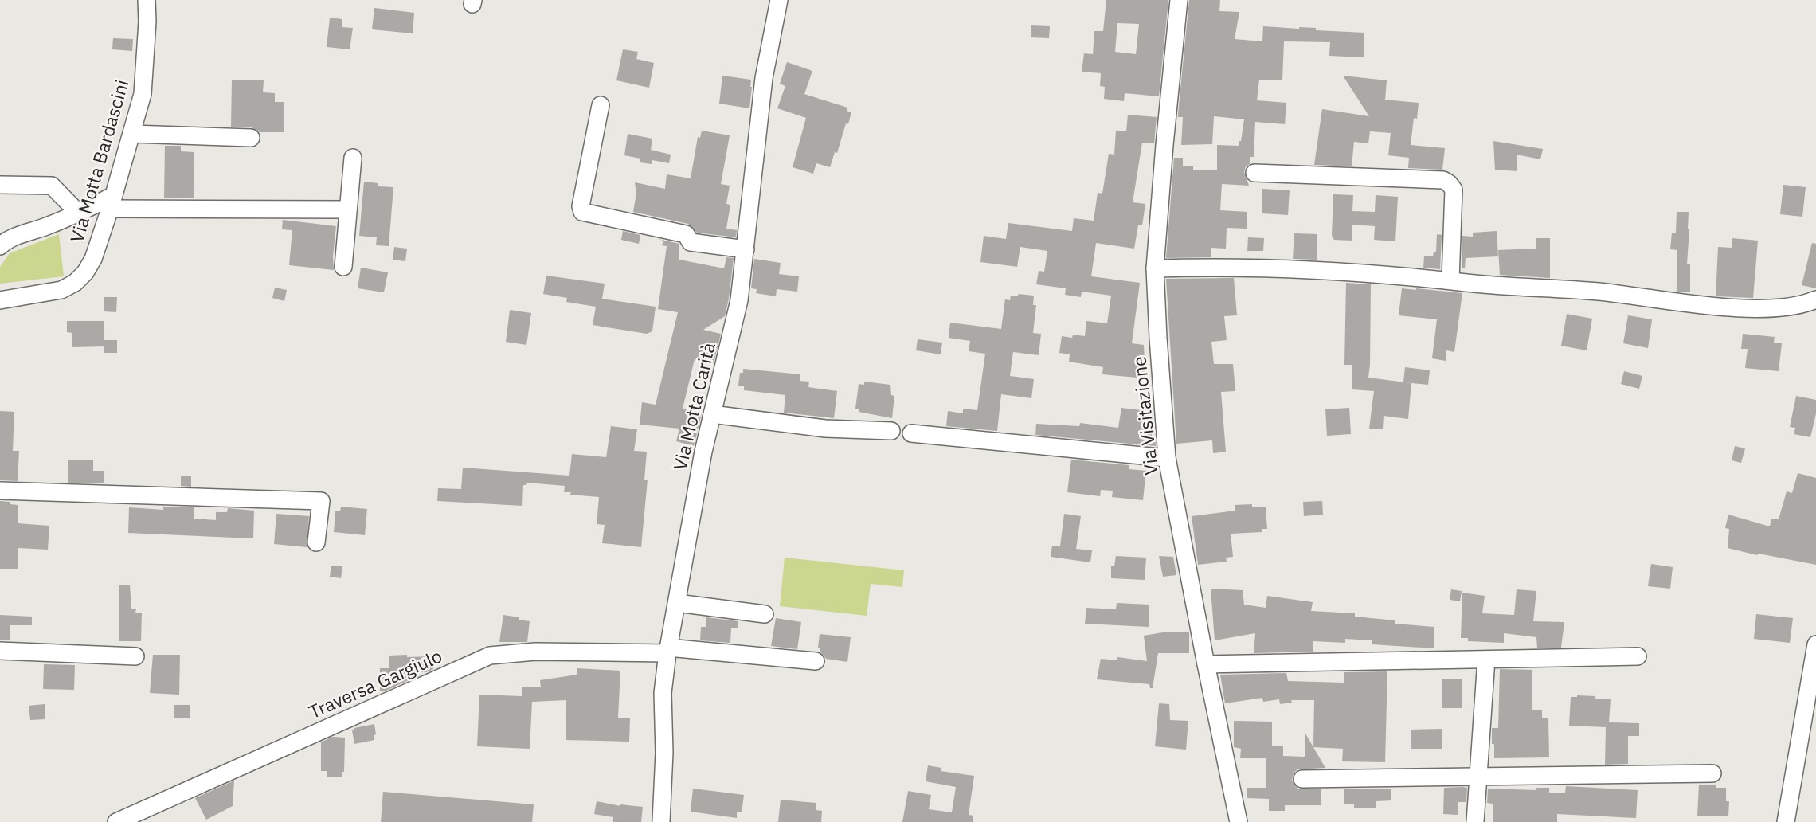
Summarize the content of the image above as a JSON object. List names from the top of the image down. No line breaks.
{"streets":{"street":["Via Motta Bardascini","Via Motta Carità","Via Visitazione","Traversa Gargiulo"]},"crossings":[["Via Motta Carità","Traversa Gargiulo"]]}
